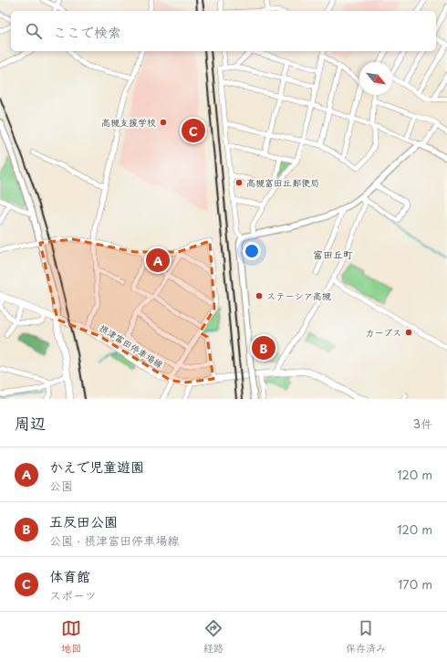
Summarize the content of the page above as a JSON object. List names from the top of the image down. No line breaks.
{"streets":{"main road":["摂津富田停車場線"]},"districts":["富田丘町"],"places":["高槻支援学校","高槻富田丘郵便局","ステーシア高槻","カーブス"],"north":"bottom right","page":{"search":"ここで検索","pins":["C","A","B"],"heading":["周辺","3件"],"list":[{"mark":"A","name":"かえで児童遊園","note":"公園","value":"120 m"},{"mark":"B","name":"五反田公園","note":"公園 · 摂津富田停車場線","value":"120 m"},{"mark":"C","name":"体育館","note":"スポーツ","value":"170 m"}],"nav":["地図","経路","保存済み"]}}
